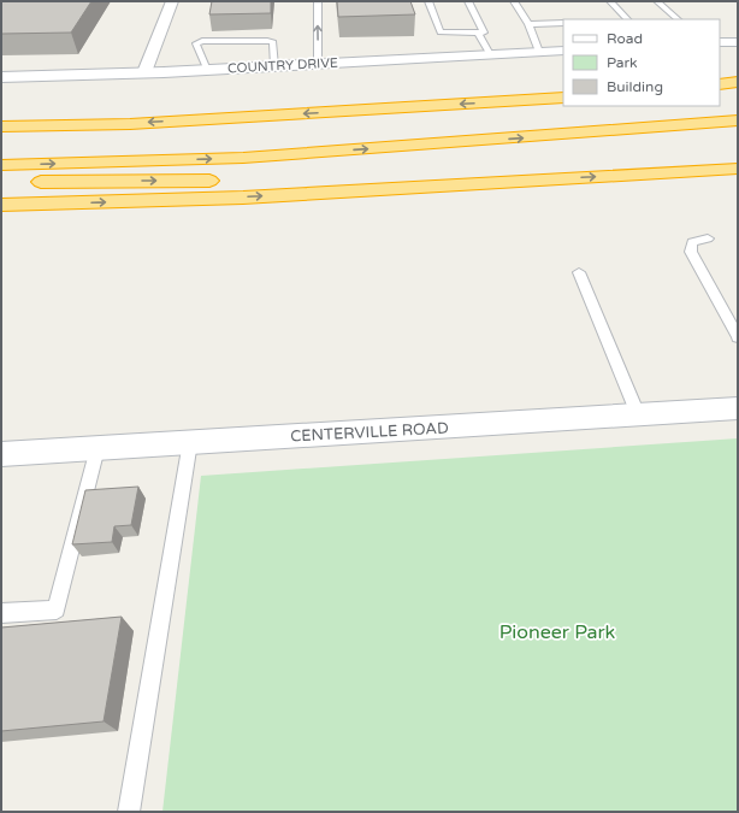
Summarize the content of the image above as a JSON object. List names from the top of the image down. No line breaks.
{"streets":{"street":["COUNTRY DRIVE","CENTERVILLE ROAD"]},"parks":["Pioneer Park"],"legend":["Road","Park","Building"]}
